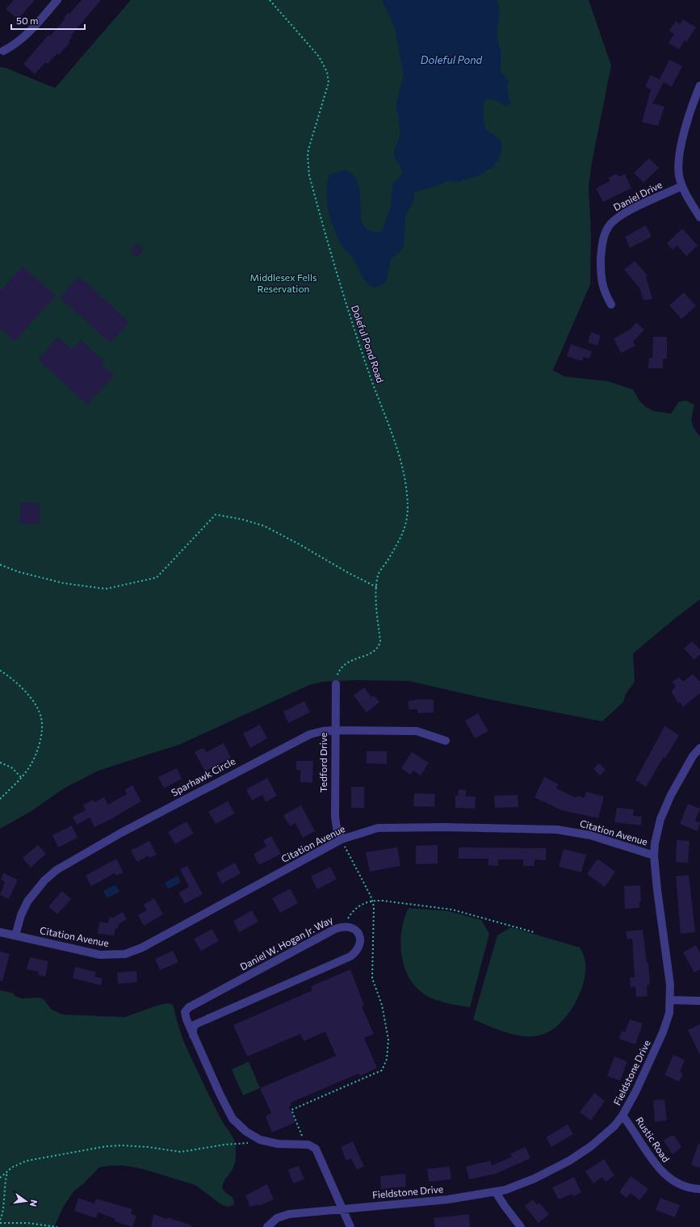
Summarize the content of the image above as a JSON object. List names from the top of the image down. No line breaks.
{"streets":{"street":["Daniel Drive","Tedford Drive","Sparhawk Circle","Citation Avenue","Daniel W. Hogan Jr. Way","Fieldstone Drive","Rustic Road"],"path":["Doleful Pond Road"]},"crossings":[["Doleful Pond Road","Tedford Drive"],["Tedford Drive","Sparhawk Circle"],["Tedford Drive","Citation Avenue"],["Sparhawk Circle","Citation Avenue"],["Citation Avenue","Fieldstone Drive"],["Fieldstone Drive","Rustic Road"]],"water":["Doleful Pond"],"parks":["Middlesex Fells Reservation"],"scale_bar":"50 m","north":"right"}
